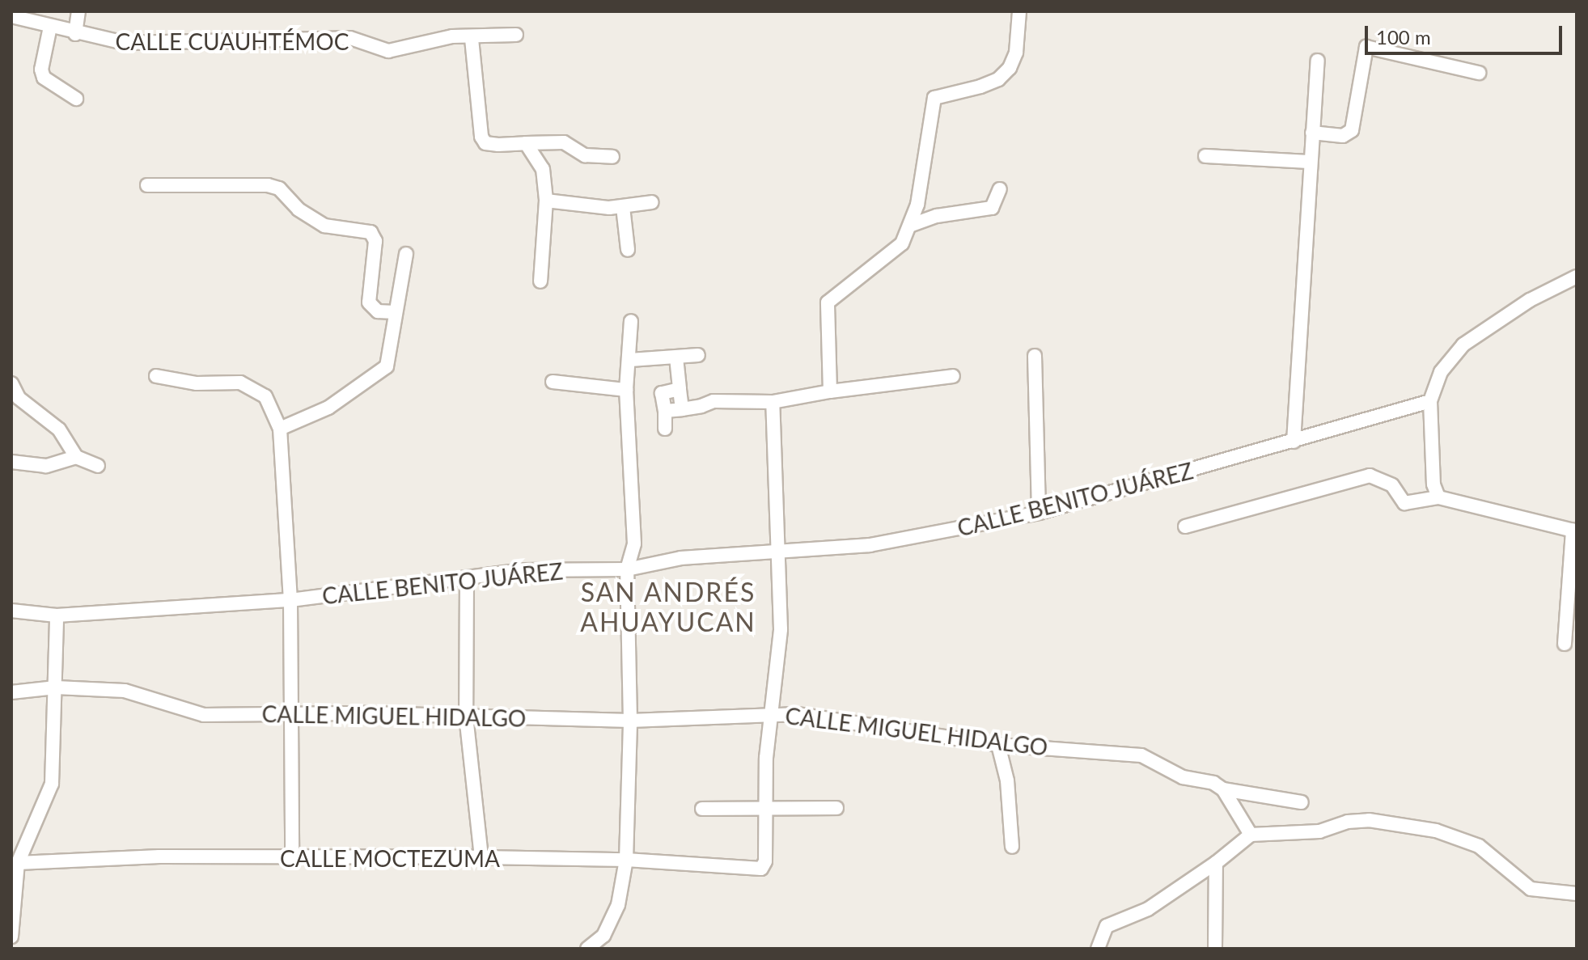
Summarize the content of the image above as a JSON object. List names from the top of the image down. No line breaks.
{"streets":{"street":["CALLE CUAUHTÉMOC","CALLE BENITO JUÁREZ","CALLE MIGUEL HIDALGO","CALLE MOCTEZUMA"]},"districts":["SAN ANDRÉS AHUAYUCAN"],"scale_bar":"100 m"}
